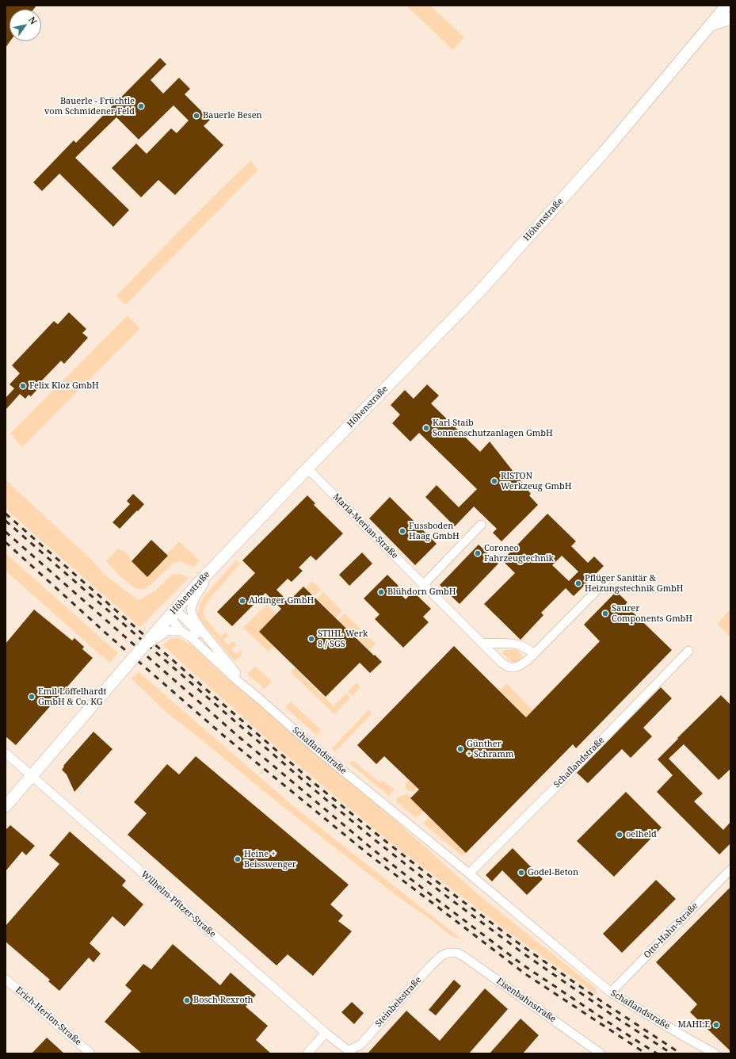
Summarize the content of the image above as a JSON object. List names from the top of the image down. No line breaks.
{"streets":{"main road":["Höhenstraße"],"street":["Maria-Merian-Straße","Schaflandstraße","Wilhelm-Pfitzer-Straße","Otto-Hahn-Straße","Eisenbahnstraße","Steinbeisstraße","Erich-Herion-Straße"]},"crossings":[["Höhenstraße","Maria-Merian-Straße"],["Höhenstraße","Schaflandstraße"],["Höhenstraße","Wilhelm-Pfitzer-Straße"],["Schaflandstraße","Otto-Hahn-Straße"],["Wilhelm-Pfitzer-Straße","Steinbeisstraße"],["Eisenbahnstraße","Steinbeisstraße"]],"places":["Bauerle - Früchtle vom Schmidener Feld","Bauerle Besen","Felix Kloz GmbH","Karl Staib Sonnenschutzanlagen GmbH","RISTON Werkzeug GmbH","Fussboden Haag GmbH","Coroneo Fahrzeugtechnik","Pflüger Sanitär & Heizungstechnik GmbH","Blühdorn GmbH","Aldinger GmbH","Saurer Components GmbH","STIHL Werk 8 / SGS","Emil Löffelhardt GmbH & Co. KG","Günther + Schramm","oelheld","Heine + Beisswenger","Godel-Beton","Bosch Rexroth","MAHLE"],"north":"top right"}
